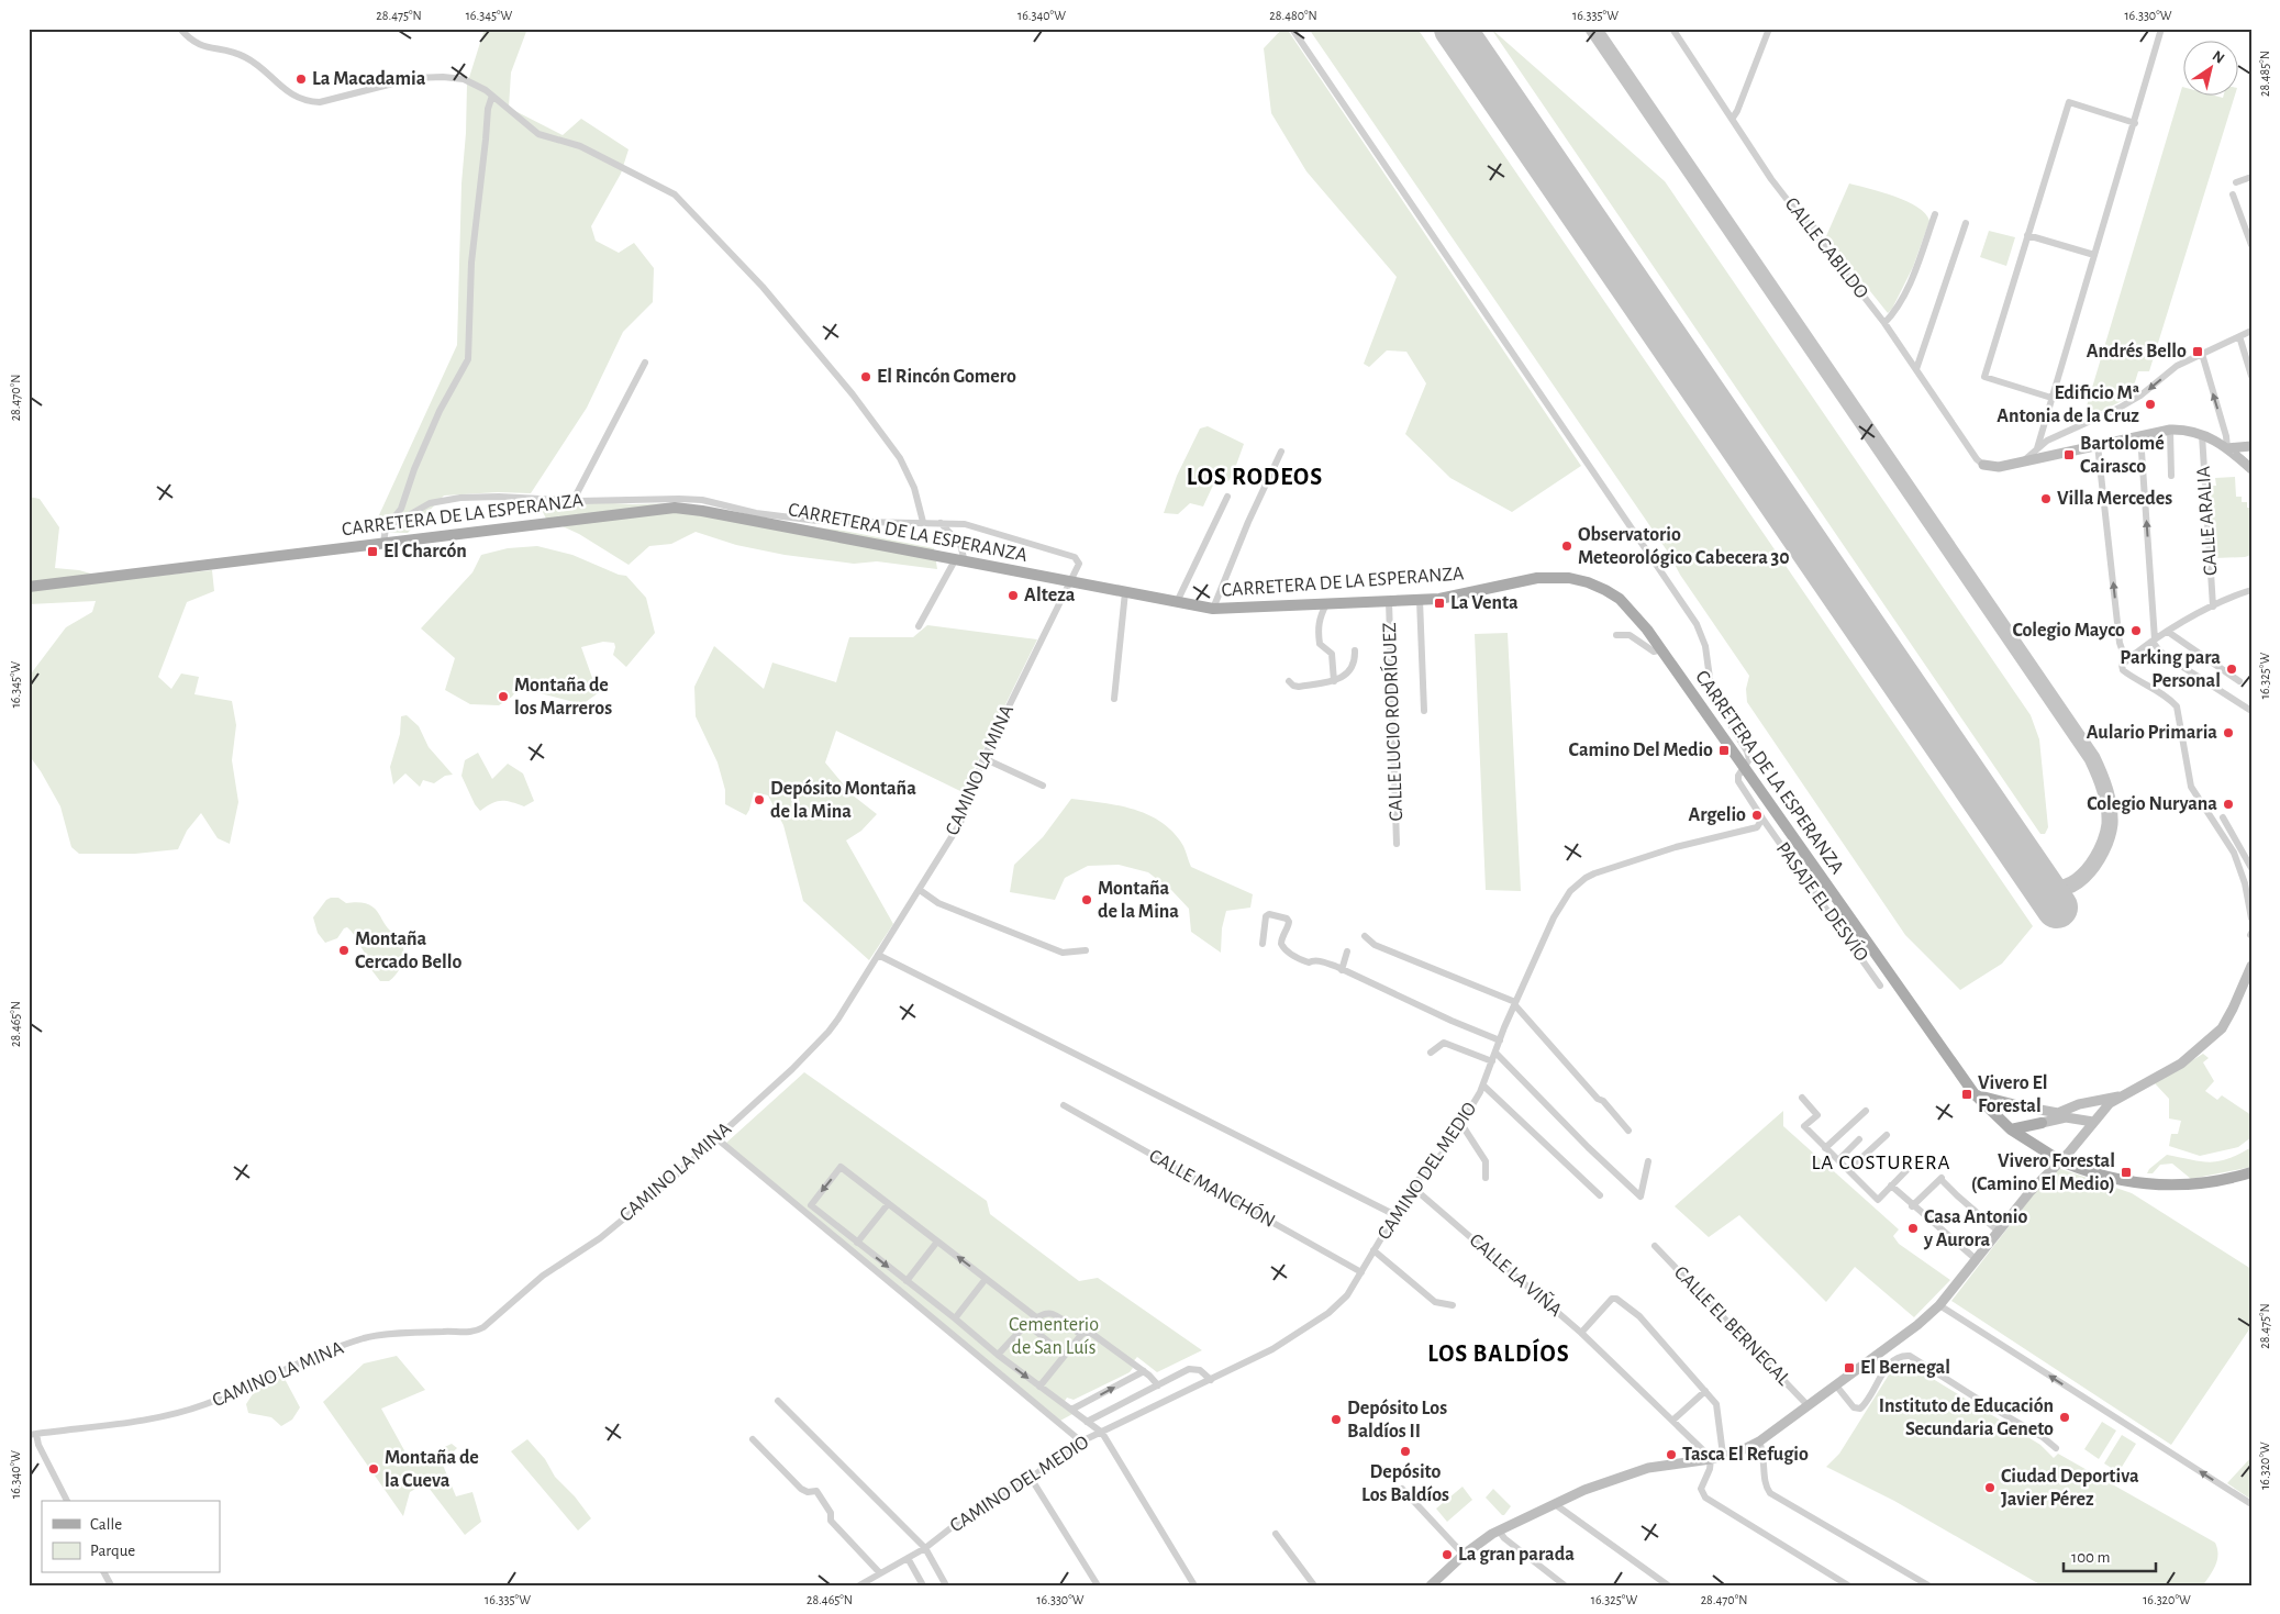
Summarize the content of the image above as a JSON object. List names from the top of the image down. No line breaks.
{"streets":{"main road":["CARRETERA DE LA ESPERANZA"],"street":["CALLE CABILDO","CALLE ARALIA","CALLE LUCIO RODRÍGUEZ","CAMINO LA MINA","PASAJE EL DESVÍO","CAMINO DEL MEDIO","CALLE MANCHÓN","CALLE LA VIÑA","CALLE EL BERNEGAL"]},"crossings":[["CARRETERA DE LA ESPERANZA","CALLE LUCIO RODRÍGUEZ"],["CARRETERA DE LA ESPERANZA","CAMINO LA MINA"],["PASAJE EL DESVÍO","CAMINO DEL MEDIO"],["CAMINO DEL MEDIO","CALLE MANCHÓN"],["CAMINO DEL MEDIO","CALLE LA VIÑA"]],"districts":["LOS RODEOS","LA COSTURERA","LOS BALDÍOS"],"parks":["Cementerio de San Luís"],"places":{"other":["La Macadamia","El Rincón Gomero","Edificio Mª Antonia de la Cruz","Villa Mercedes","Observatorio Meteorológico Cabecera 30","Alteza","Colegio Mayco","Parking para Personal","Montaña de los Marreros","Aulario Primaria","Depósito Montaña de la Mina","Colegio Nuryana","Argelio","Montaña de la Mina","Montaña Cercado Bello","Casa Antonio y Aurora","Instituto de Educación Secundaria Geneto","Depósito Los Baldíos II","Depósito Los Baldíos","Tasca El Refugio","Montaña de la Cueva","Ciudad Deportiva Javier Pérez","La gran parada"],"transit":["Andrés Bello","Bartolomé Cairasco","El Charcón","La Venta","Camino Del Medio","Vivero El Forestal","Vivero Forestal (Camino El Medio)","El Bernegal"]},"legend":["Calle","Parque"],"scale_bar":"100 m","north":"top right","coordinates":["28.475°N","16.345°W","16.340°W","28.480°N","16.335°W","16.330°W","28.485°N","28.470°N","16.325°W","28.465°N","16.320°W"]}
